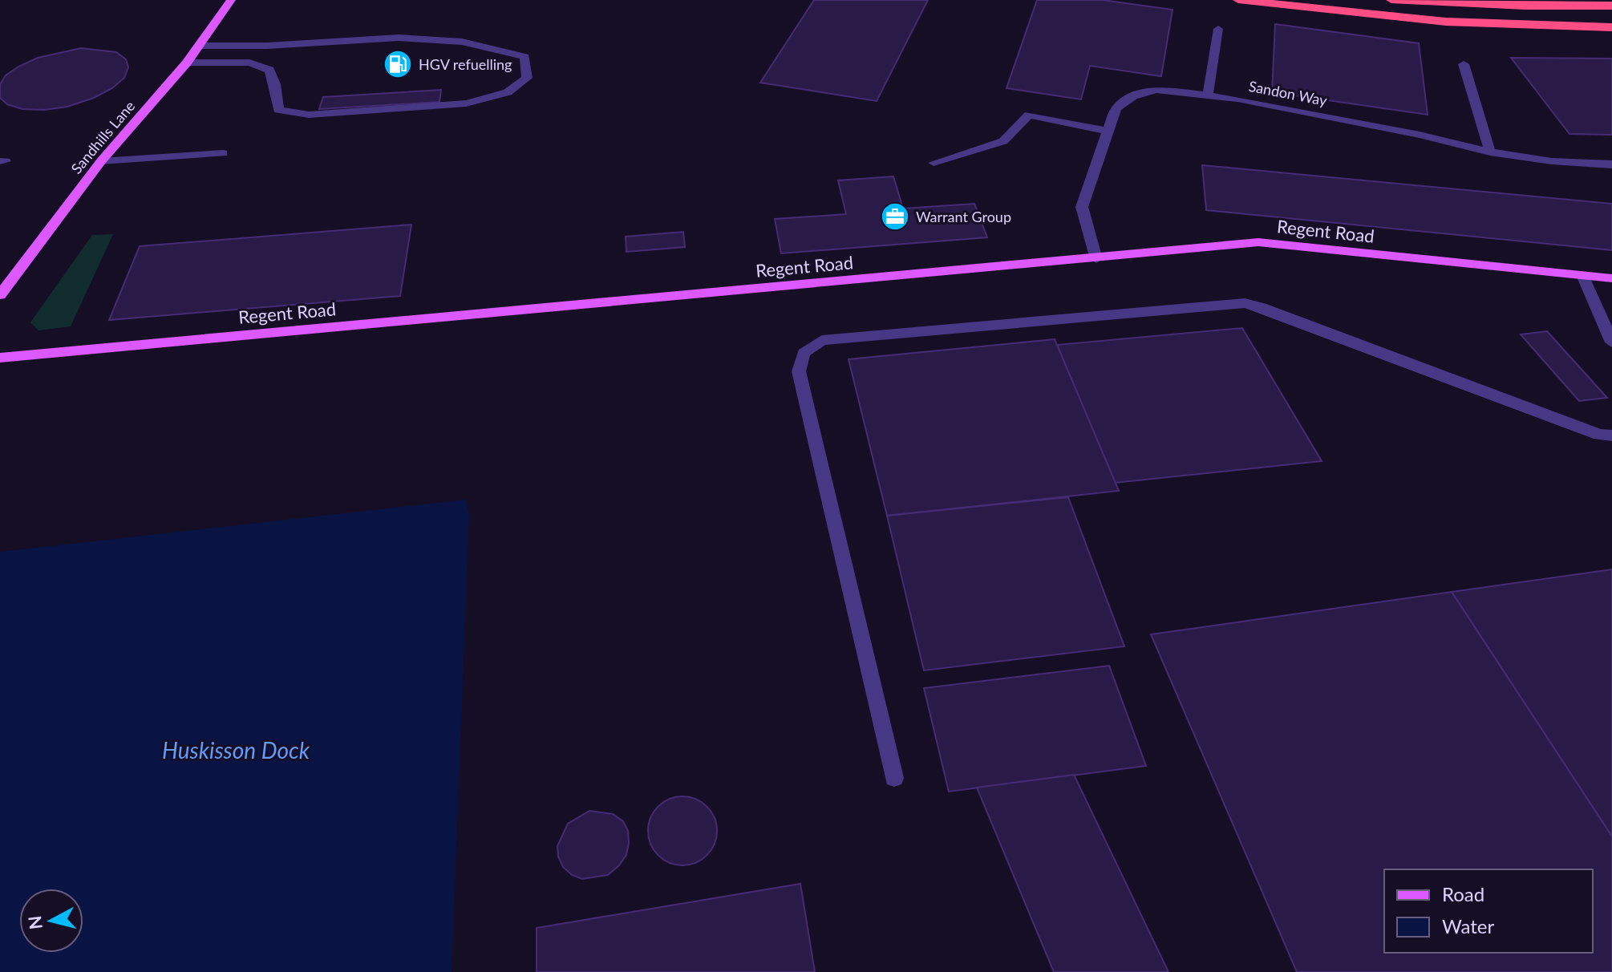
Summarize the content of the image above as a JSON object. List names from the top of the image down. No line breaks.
{"streets":{"main road":["Sandhills Lane","Regent Road"],"street":["Sandon Way"]},"crossings":[["Sandon Way","Regent Road"]],"water":["Huskisson Dock"],"places":{"fuel station":["HGV refuelling"],"office":["Warrant Group"]},"legend":["Road","Water"],"north":"left"}
